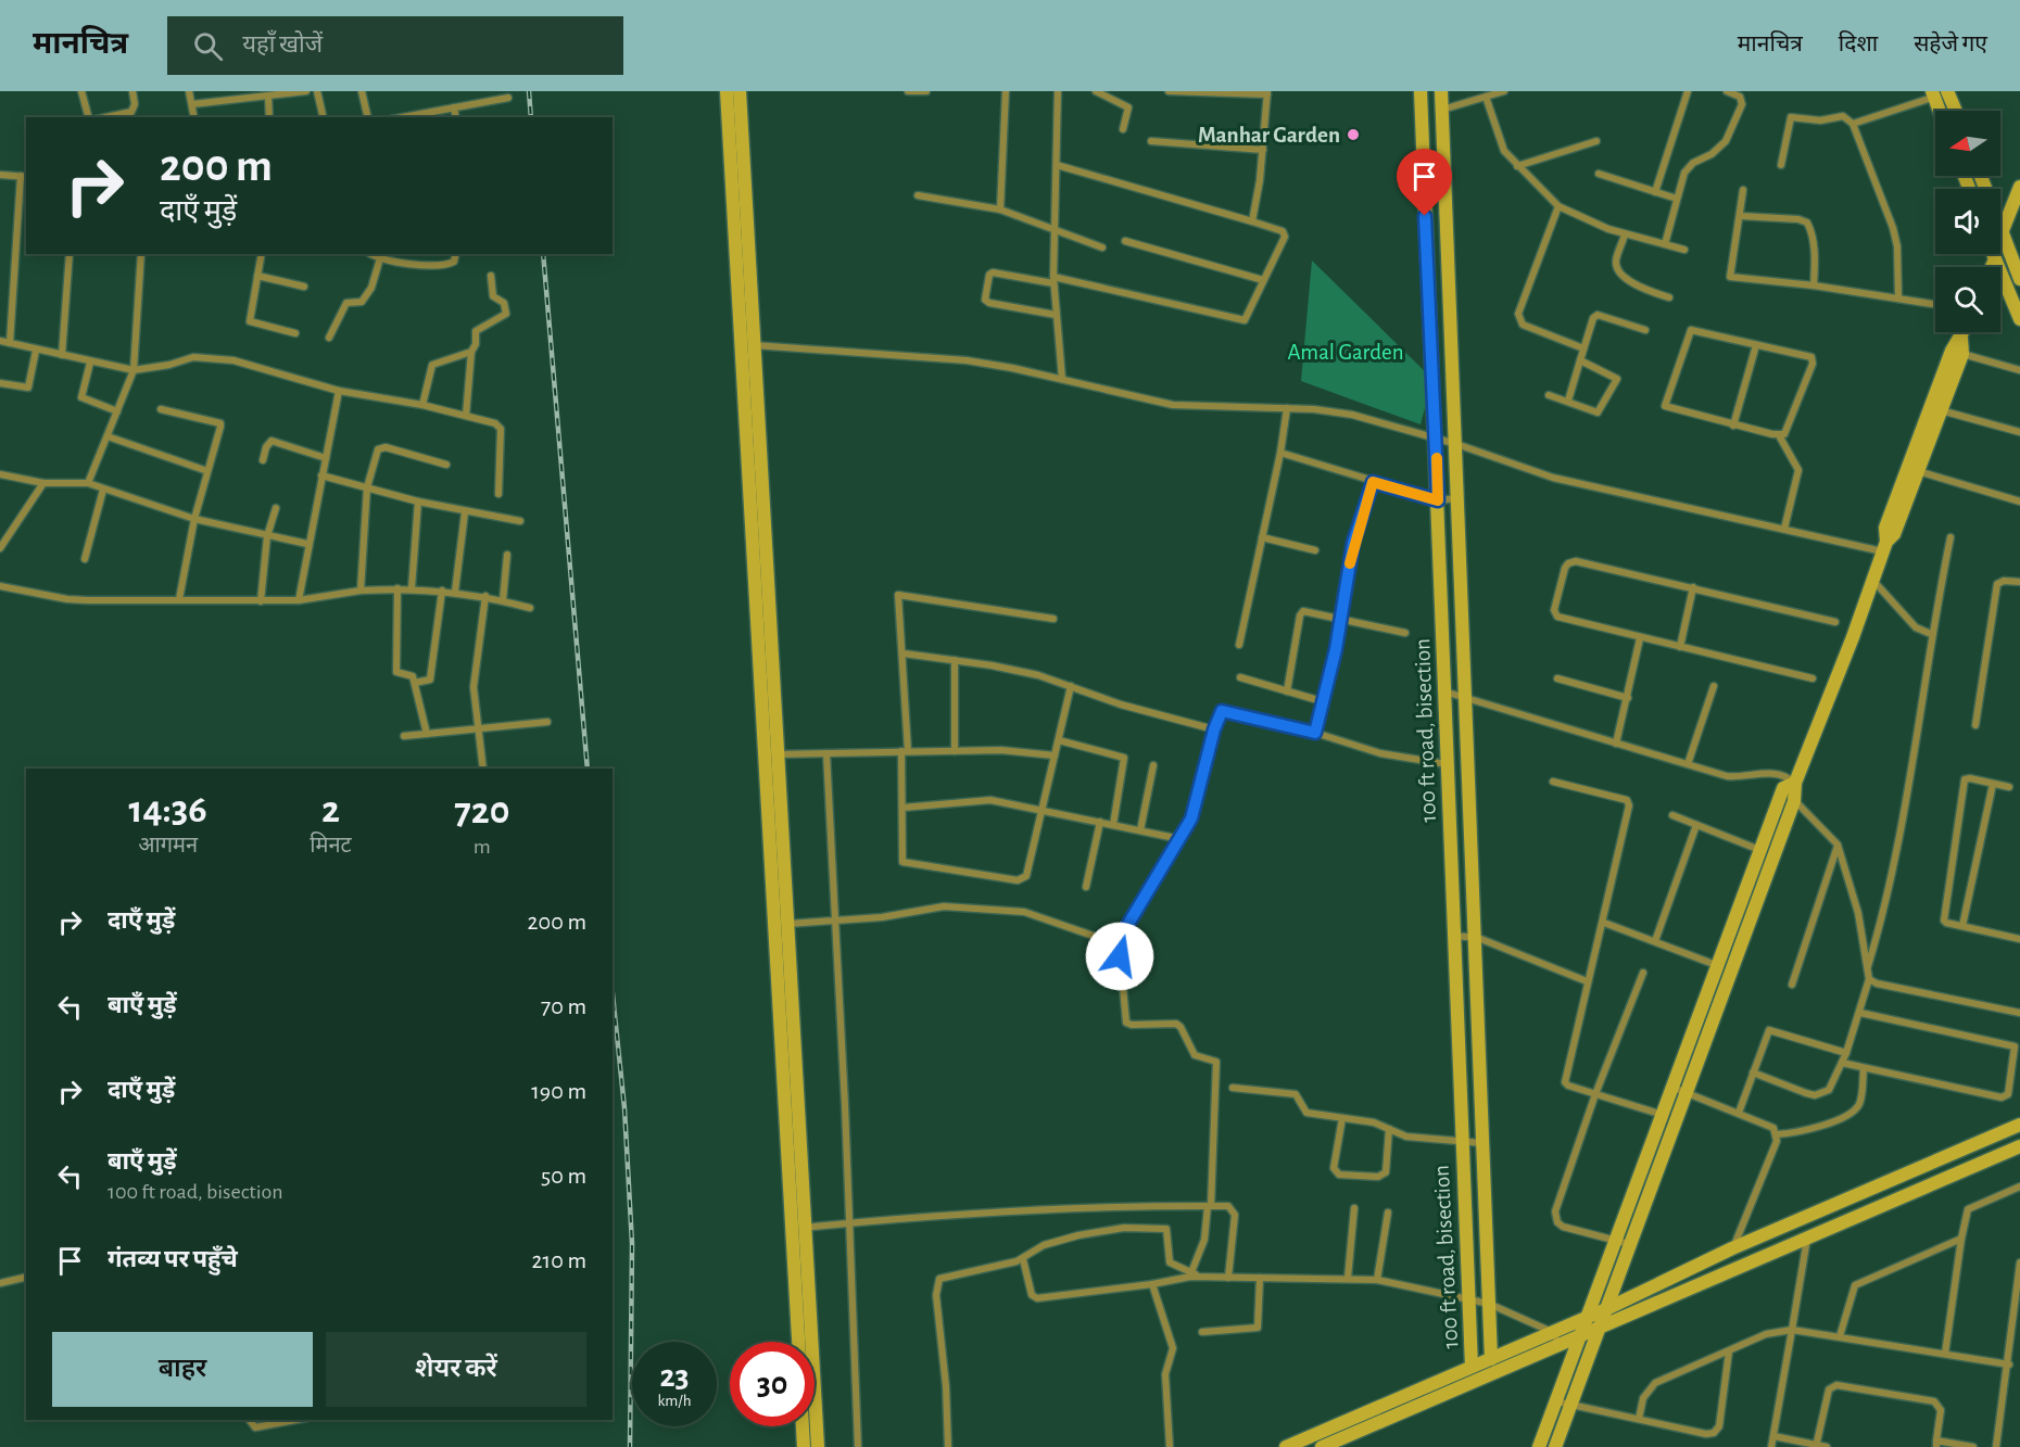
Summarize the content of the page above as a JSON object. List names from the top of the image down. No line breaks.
{"streets":{"street":["100 ft road, bisection"]},"parks":["Amal Garden"],"places":["Manhar Garden"],"north":"left","page":{"header":"मानचित्र","search":"यहाँ खोजें","nav":["मानचित्र","दिशा","सहेजे गए"],"turn":["200 m","दाएँ मुड़ें"],"eta":["14:36","आगमन","2","मिनट","720","m"],"list":[{"name":"दाएँ मुड़ें","value":"200 m"},{"name":"बाएँ मुड़ें","value":"70 m"},{"name":"दाएँ मुड़ें","value":"190 m"},{"name":"बाएँ मुड़ें","note":"100 ft road, bisection","value":"50 m"},{"name":"गंतव्य पर पहुँचे","value":"210 m"}],"buttons":["बाहर","शेयर करें"],"speed":"23 km/h","limit":"30"}}
